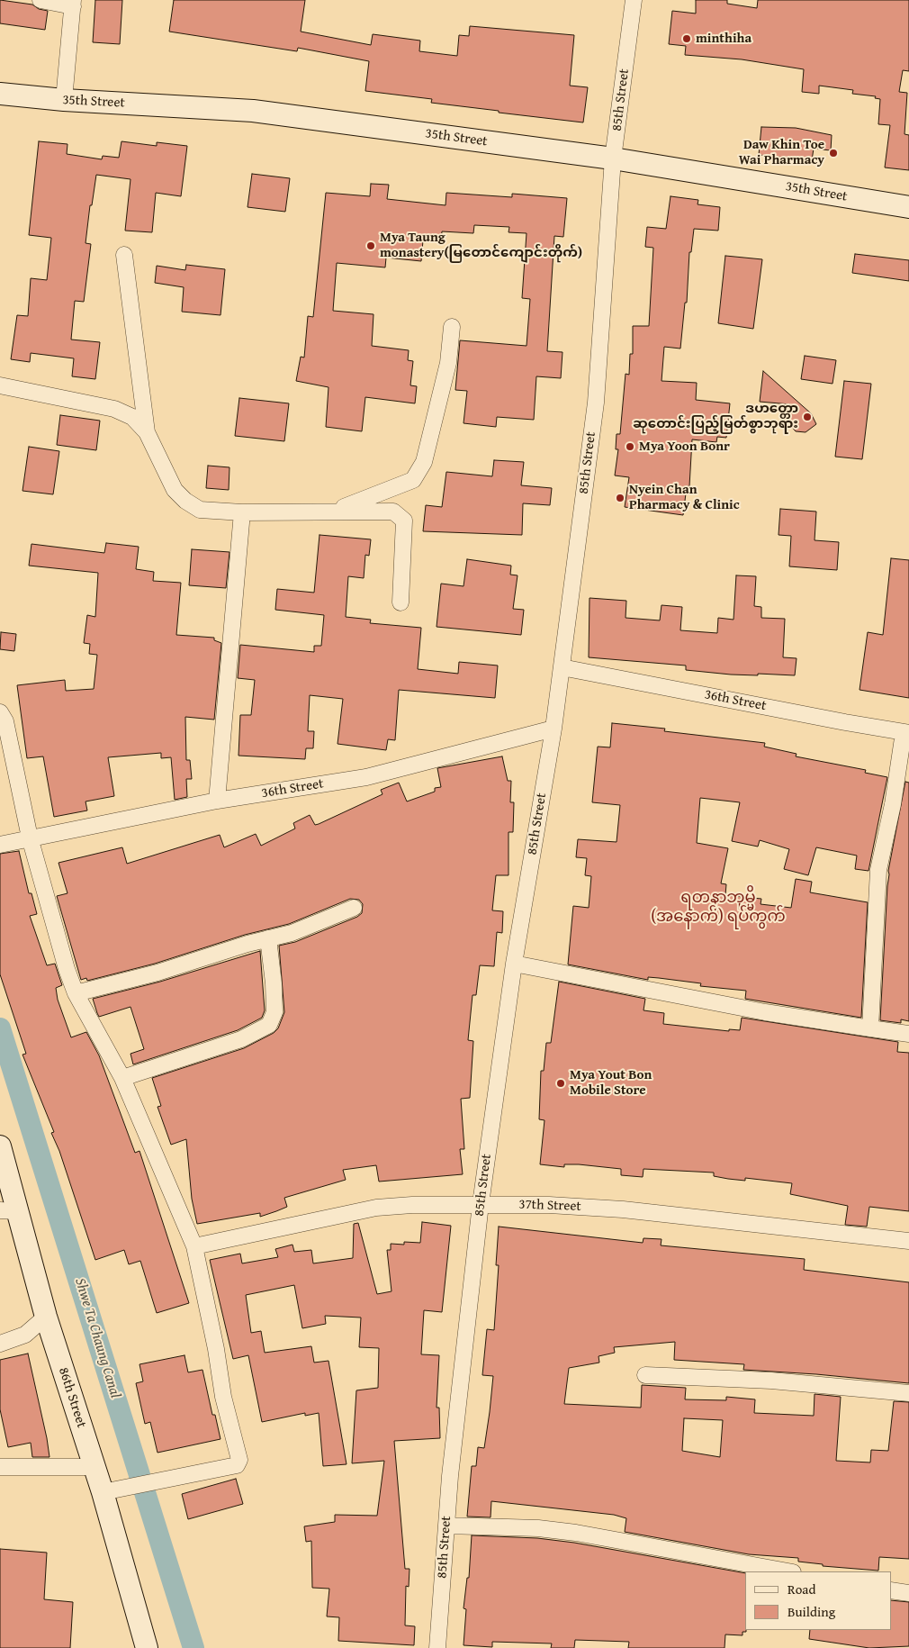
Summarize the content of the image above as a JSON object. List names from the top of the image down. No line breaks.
{"streets":{"main road":["35th Street","86th Street"],"street":["85th Street","36th Street","37th Street"]},"crossings":[["85th Street","35th Street"],["85th Street","36th Street"],["85th Street","37th Street"]],"districts":["ရတနာဘုမ္မိ (အနောက်) ရပ်ကွက်"],"water":["Shwe Ta Chaung Canal"],"places":["minthiha","Daw Khin Toe Wai Pharmacy","Mya Taung monastery(မြတောင်ကျောင်းတိုက်)","ဒဟတ္တော ဆုတောင်းပြည့်မြတ်စွာဘုရား","Mya Yoon Bonr","Nyein Chan Pharmacy & Clinic","Mya Yout Bon Mobile Store"],"legend":["Road","Building"]}
